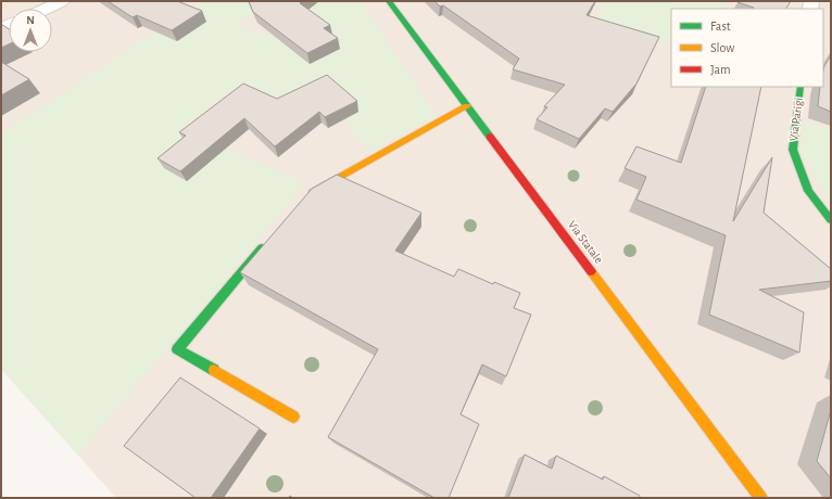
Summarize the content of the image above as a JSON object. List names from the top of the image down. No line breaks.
{"streets":{"main road":["Via Parigi","Via Statale"]},"legend":["Fast","Slow","Jam"],"north":"top"}
